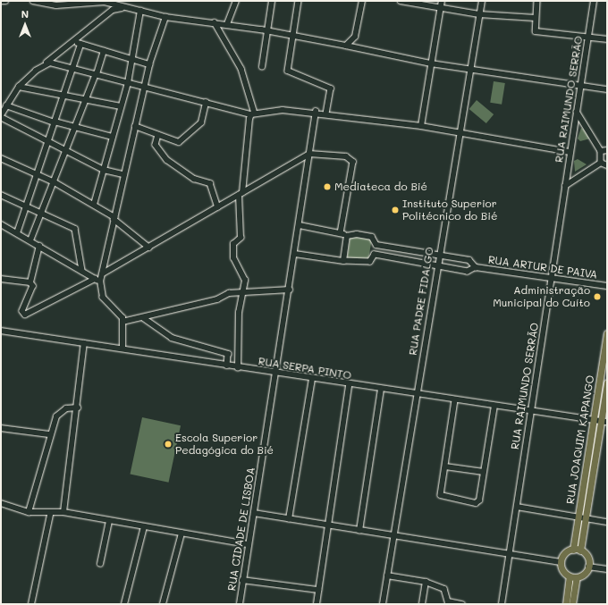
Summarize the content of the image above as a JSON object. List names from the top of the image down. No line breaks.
{"streets":{"main road":["RUA JOAQUIM KAPANGO"],"street":["RUA RAIMUNDO SERRÃO","RUA ARTUR DE PAIVA","RUA PADRE FIDALGO","RUA SERPA PINTO","RUA CIDADE DE LISBOA"]},"crossings":[["RUA RAIMUNDO SERRÃO","RUA ARTUR DE PAIVA"],["RUA RAIMUNDO SERRÃO","RUA SERPA PINTO"],["RUA PADRE FIDALGO","RUA SERPA PINTO"],["RUA SERPA PINTO","RUA JOAQUIM KAPANGO"],["RUA SERPA PINTO","RUA CIDADE DE LISBOA"]],"places":["Mediateca do Bié","Instituto Superior Politécnico do Bié","Administração Municipal do Cuíto","Escola Superior Pedagógica do Bié"],"north":"top"}
